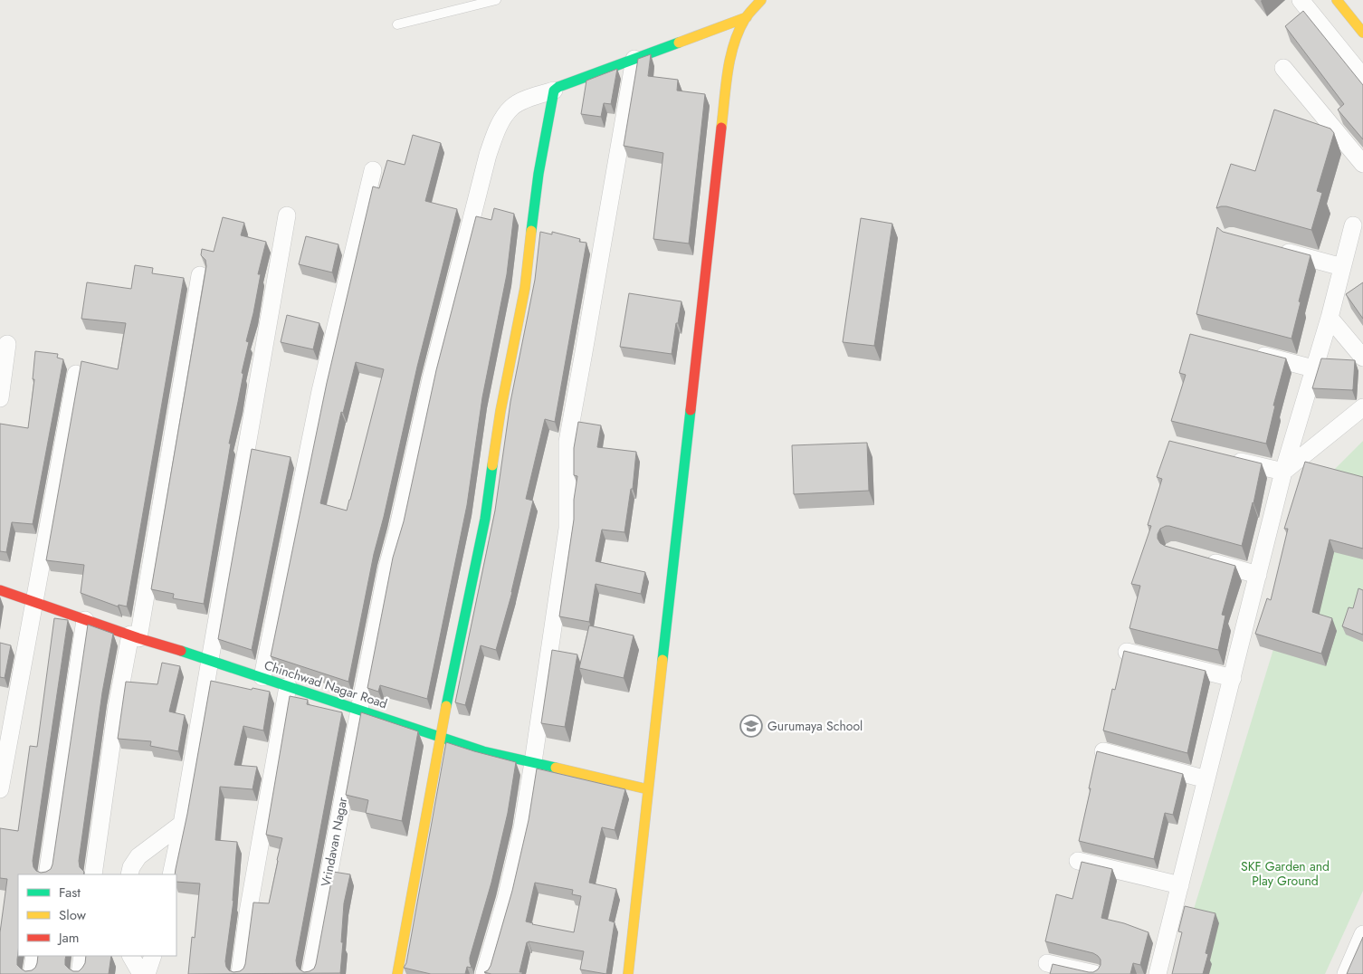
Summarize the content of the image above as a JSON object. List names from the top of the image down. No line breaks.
{"streets":{"street":["Chinchwad Nagar Road","Vrindavan Nagar"]},"crossings":[["Chinchwad Nagar Road","Vrindavan Nagar"]],"parks":["SKF Garden and Play Ground"],"places":{"school or university":["Gurumaya School"]},"legend":["Fast","Slow","Jam"]}
